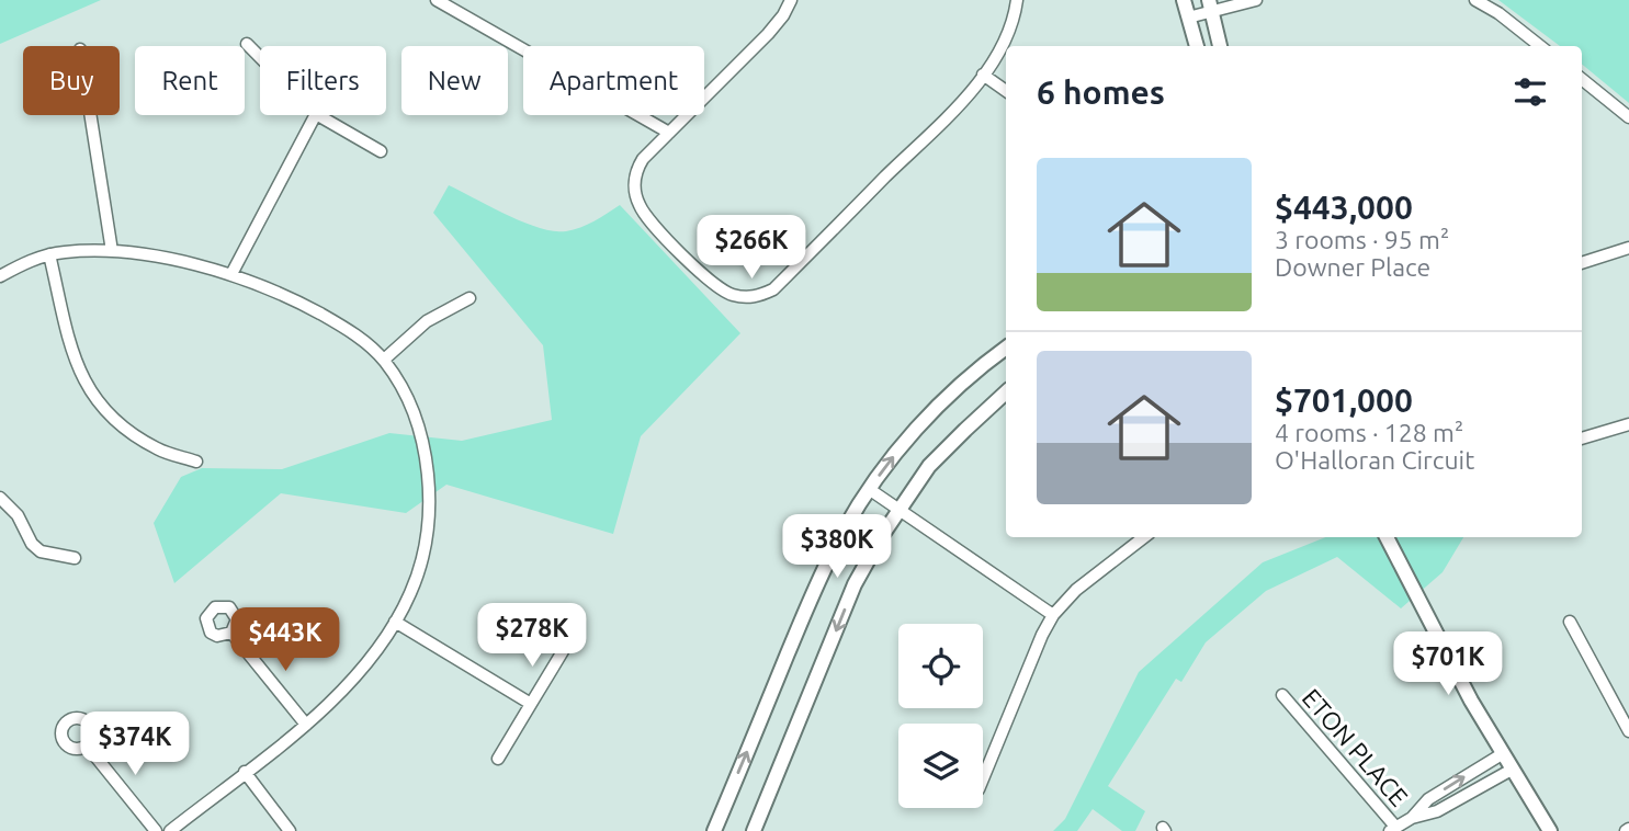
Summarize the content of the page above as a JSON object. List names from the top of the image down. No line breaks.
{"streets":{"street":["ETON PLACE"]},"page":{"chip":["Buy","Rent","Filters","New","Apartment"],"heading":"6 homes","list":[{"name":"$443,000","note":"3 rooms · 95 m² · Downer Place"},{"name":"$701,000","note":"4 rooms · 128 m² · O'Halloran Circuit"}],"price":["$266K","$380K","$278K","$443K","$701K","$374K"]}}
